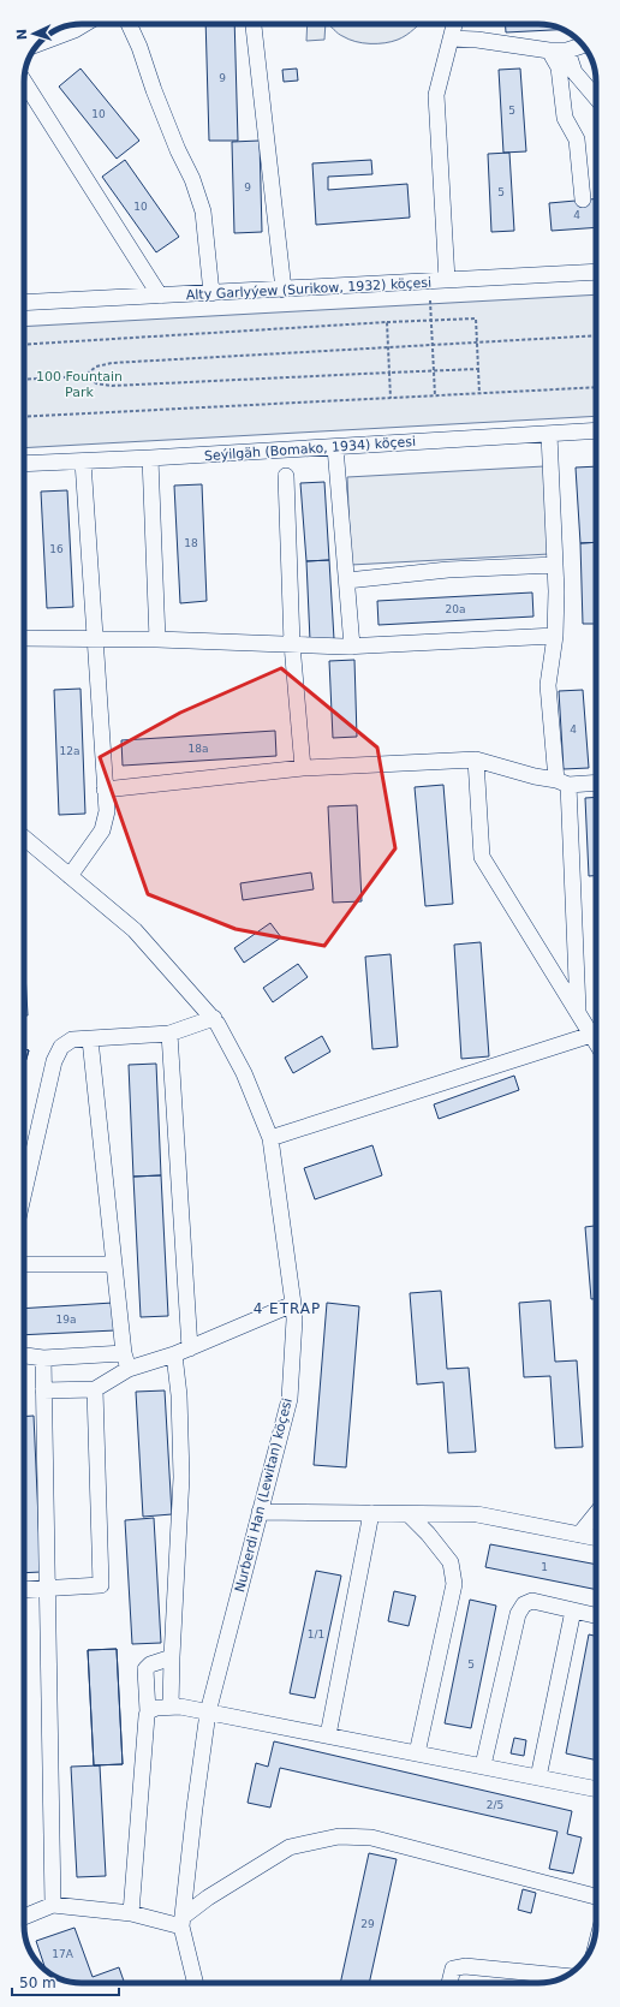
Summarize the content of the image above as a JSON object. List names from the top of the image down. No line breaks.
{"streets":{"street":["Alty Garlyýew (Surikow, 1932) köçesi","Seýilgäh (Bomako, 1934) köçesi","Nurberdi Han (Lewitan) köçesi"]},"districts":["4 ETRAP"],"parks":["100 Fountain Park"],"house_numbers":["9","5","10","9","5","10","4","18","16","20a","4","18a","12a","19a","1","1/1","5","2/5","29","17A"],"scale_bar":"50 m","north":"left"}
